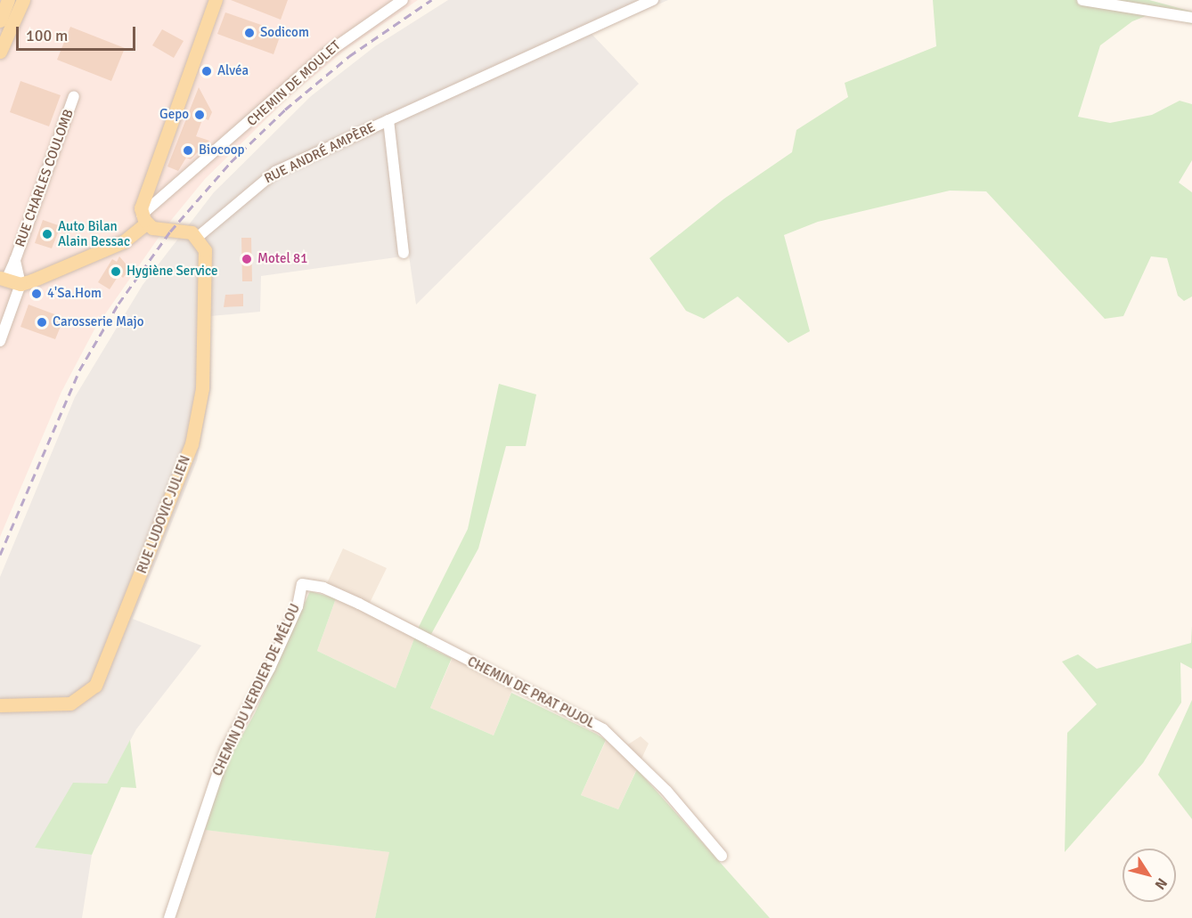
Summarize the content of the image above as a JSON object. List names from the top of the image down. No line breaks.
{"streets":{"main road":["RUE LUDOVIC JULIEN"],"street":["CHEMIN DE MOULET","RUE ANDRÉ AMPÈRE","RUE CHARLES COULOMB","CHEMIN DU VERDIER DE MÉLOU","CHEMIN DE PRAT PUJOL"]},"crossings":[["RUE ANDRÉ AMPÈRE","RUE LUDOVIC JULIEN"],["CHEMIN DU VERDIER DE MÉLOU","CHEMIN DE PRAT PUJOL"]],"places":["Sodicom","Alvéa","Gepo","Biocoop","Auto Bilan Alain Bessac","Motel 81","Hygiène Service","4'Sa.Hom","Carosserie Majo"],"scale_bar":"100 m","north":"bottom right"}
